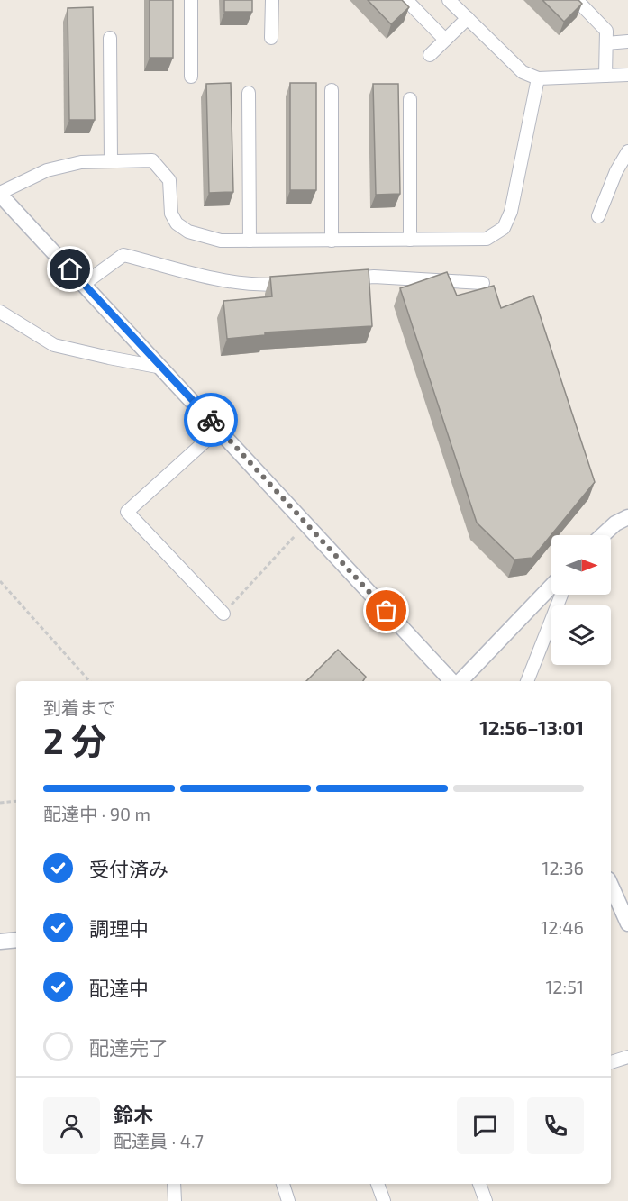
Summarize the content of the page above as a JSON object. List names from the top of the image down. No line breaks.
{"north":"right","page":{"heading":["2 分","到着まで","12:56–13:01"],"panel":["鈴木","配達員 · 4.7"],"bar":"配達中 · 90 m","list":[["受付済み","12:36"],["調理中","12:46"],["配達中","12:51"],"配達完了"]}}
